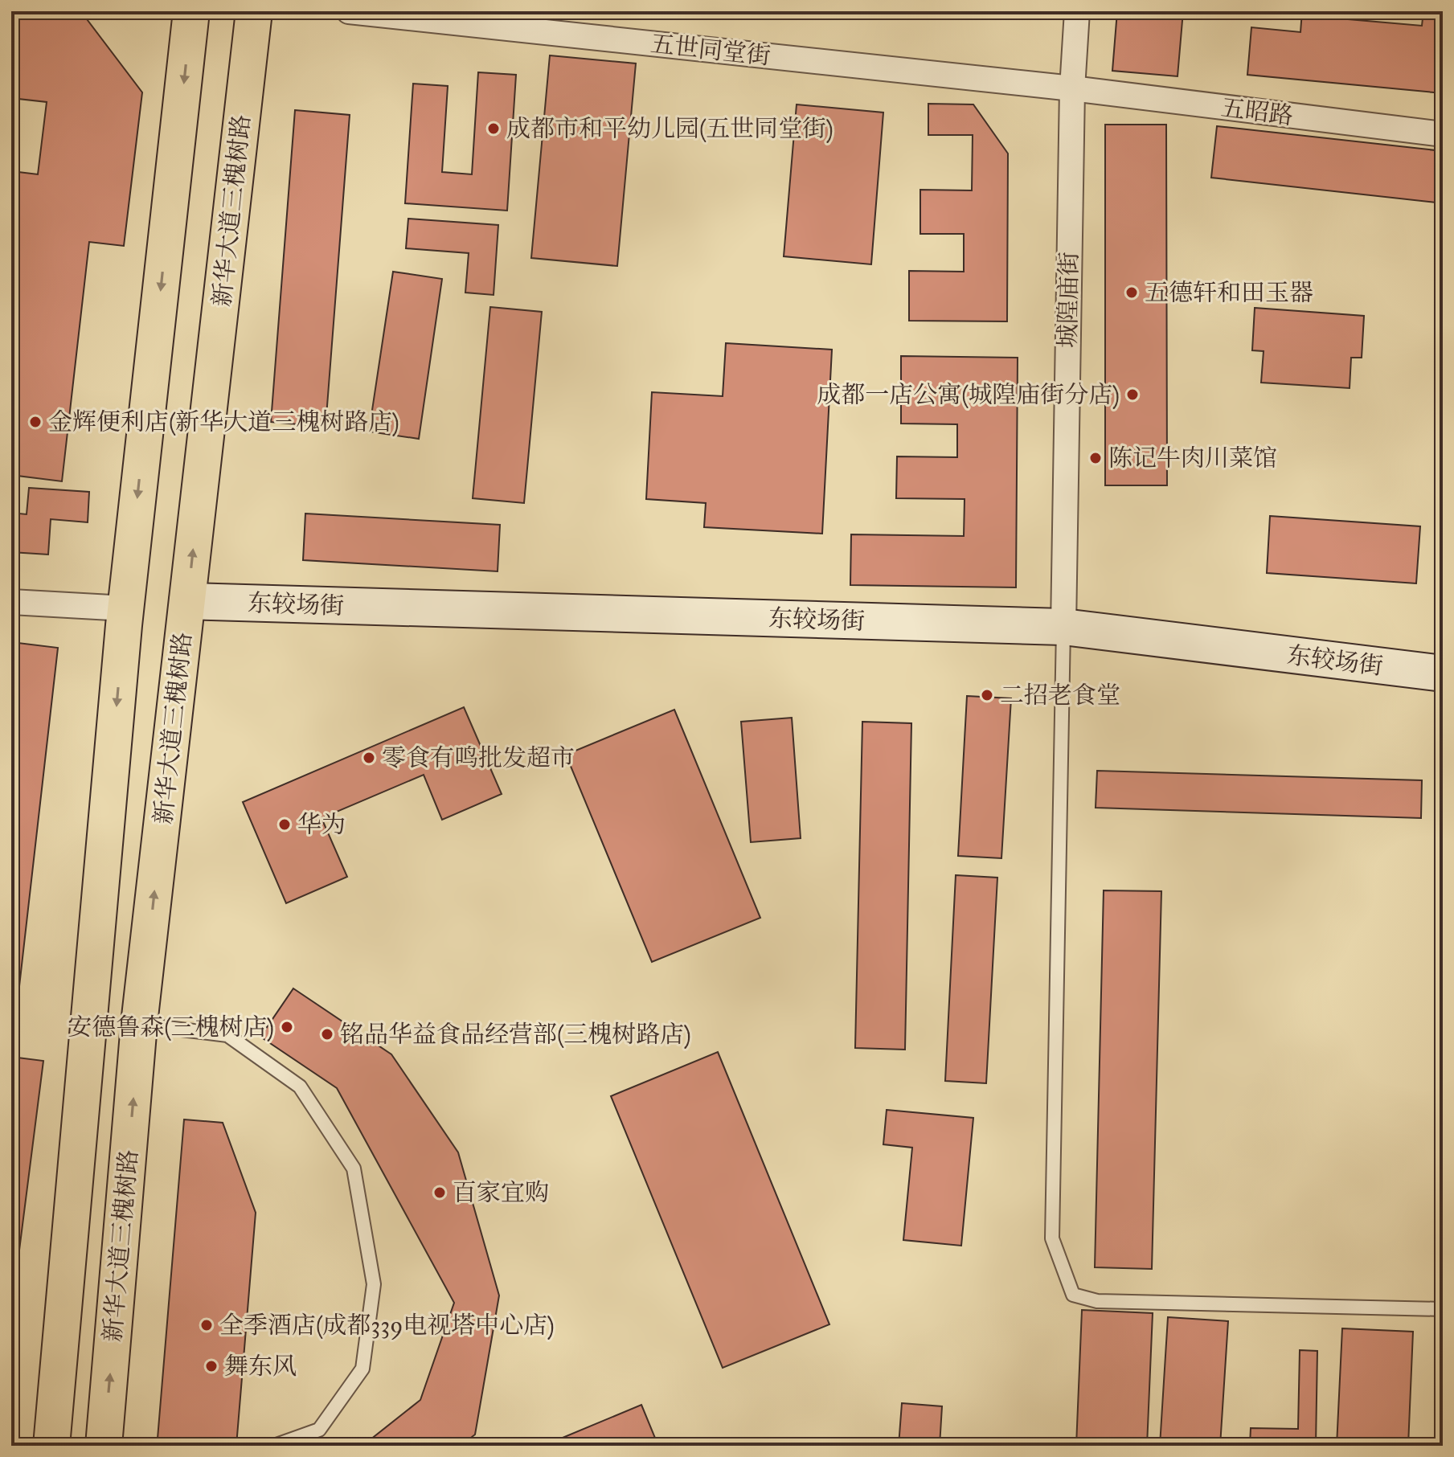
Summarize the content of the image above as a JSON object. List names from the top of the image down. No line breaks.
{"streets":{"main road":["新华大道三槐树路"],"street":["五世同堂街","五昭路","城隍庙街","东较场街"]},"crossings":[["五世同堂街","五昭路"],["五世同堂街","城隍庙街"],["五昭路","城隍庙街"],["新华大道三槐树路","东较场街"],["城隍庙街","东较场街"]],"places":["成都市和平幼儿园(五世同堂街)","五德轩和田玉器","成都一店公寓(城隍庙街分店)","金辉便利店(新华大道三槐树路店)","陈记牛肉川菜馆","二招老食堂","零食有鸣批发超市","华为","安德鲁森(三槐树店)","铭品华益食品经营部(三槐树路店)","百家宜购","全季酒店(成都339电视塔中心店)","舞东风"]}
